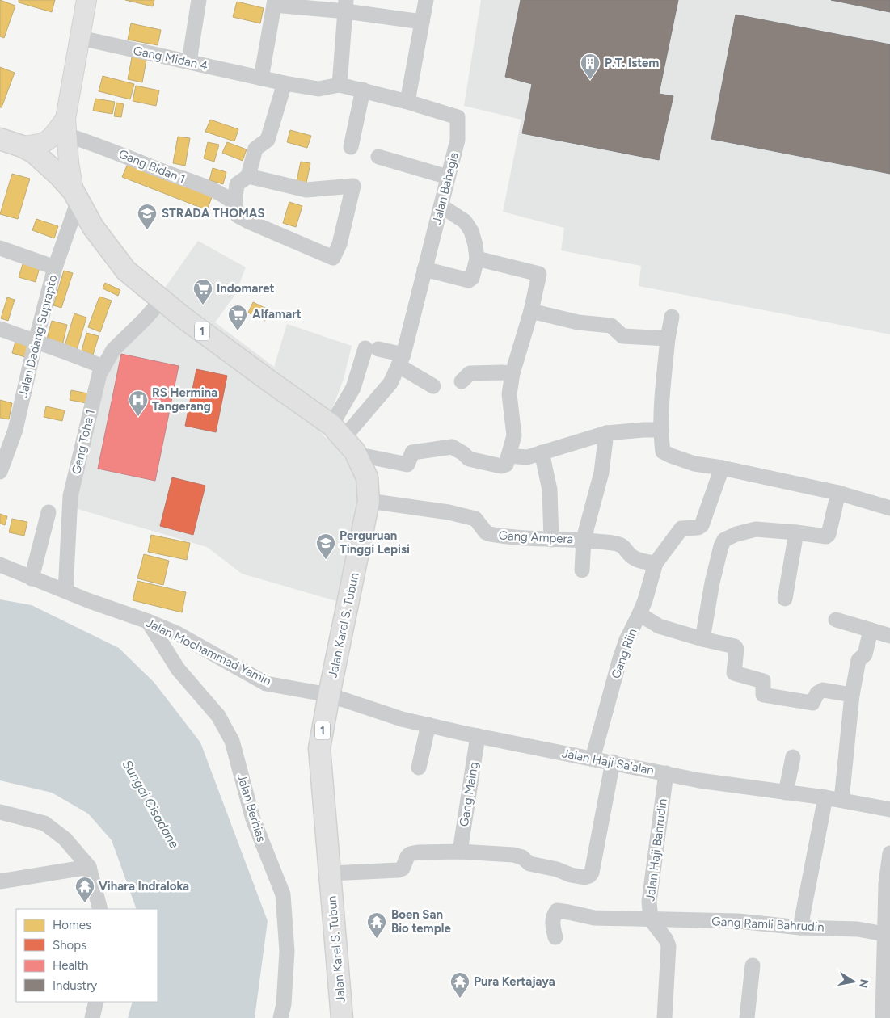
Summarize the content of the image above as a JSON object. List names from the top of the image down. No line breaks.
{"streets":{"highway":["1","Jalan Karel S. Tubun"],"street":["Gang Midan 4","Gang Bidan 1","Jalan Bahagia","Jalan Dadang Suprapto","Gang Toha 1","Gang Ampera","Jalan Mochammad Yamin","Gang Riin","Jalan Haji Sa'alan","Gang Maing","Jalan Berhias","Jalan Haji Bahrudin","Gang Ramli Bahrudin"]},"crossings":[["Gang Midan 4","Jalan Bahagia"],["Jalan Bahagia","Jalan Karel S. Tubun"],["1","Jalan Dadang Suprapto"],["1","Jalan Karel S. Tubun"],["Jalan Dadang Suprapto","Jalan Karel S. Tubun"],["Gang Toha 1","Jalan Karel S. Tubun"],["Gang Toha 1","Jalan Mochammad Yamin"],["Gang Ampera","Jalan Karel S. Tubun"],["Jalan Karel S. Tubun","Jalan Mochammad Yamin"],["Jalan Karel S. Tubun","Jalan Haji Sa'alan"],["Jalan Mochammad Yamin","Jalan Haji Sa'alan"],["Jalan Mochammad Yamin","Jalan Berhias"],["Gang Riin","Jalan Haji Sa'alan"],["Jalan Haji Sa'alan","Gang Maing"],["Jalan Haji Sa'alan","Jalan Haji Bahrudin"],["Jalan Haji Bahrudin","Gang Ramli Bahrudin"]],"water":["Sungai Cisadane"],"places":{"building":["P.T. Istem"],"school or university":["STRADA THOMAS","Perguruan Tinggi Lepisi"],"supermarket":["Indomaret","Alfamart"],"hospital":["RS Hermina Tangerang"],"temple":["Vihara Indraloka","Boen San Bio temple","Pura Kertajaya"]},"legend":["Homes","Shops","Health","Industry"],"north":"right"}
